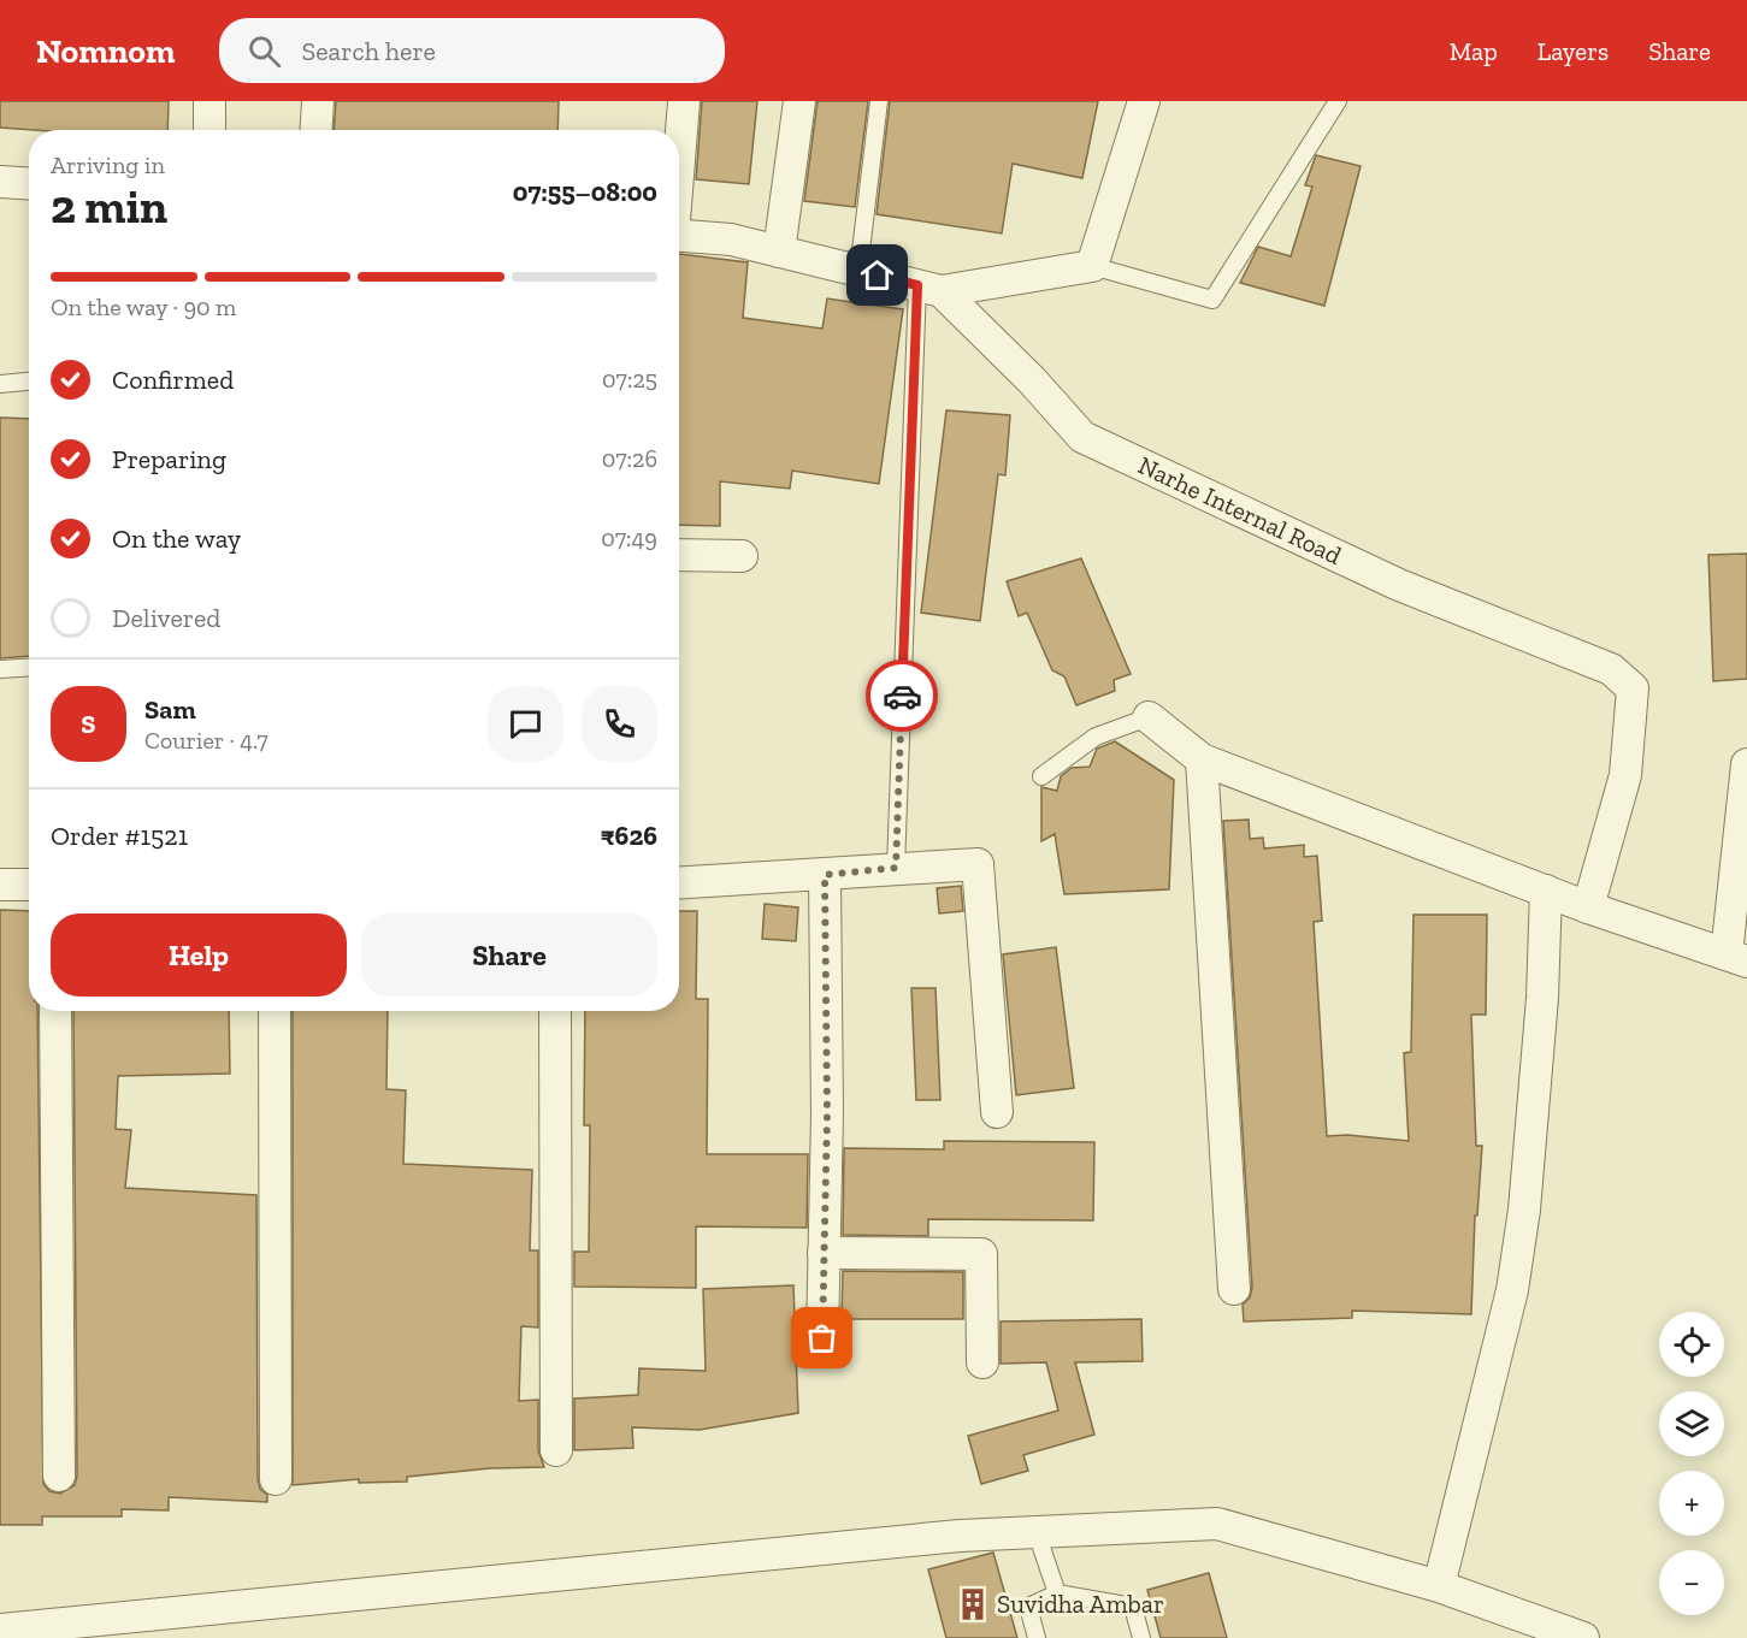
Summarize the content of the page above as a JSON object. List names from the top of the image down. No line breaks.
{"streets":{"street":["Narhe Internal Road"]},"places":{"building":["Suvidha Ambar"]},"page":{"header":"Nomnom","search":"Search here","nav":["Map","Layers","Share"],"heading":["2 min","Arriving in","07:55–08:00"],"panel":["Sam","Courier · 4.7","Order #1521","₹626"],"bar":"On the way · 90 m","list":[["Confirmed","07:25"],["Preparing","07:26"],["On the way","07:49"],"Delivered"],"round":"S","buttons":["Help","Share"],"map_buttons":["+","−"]}}
